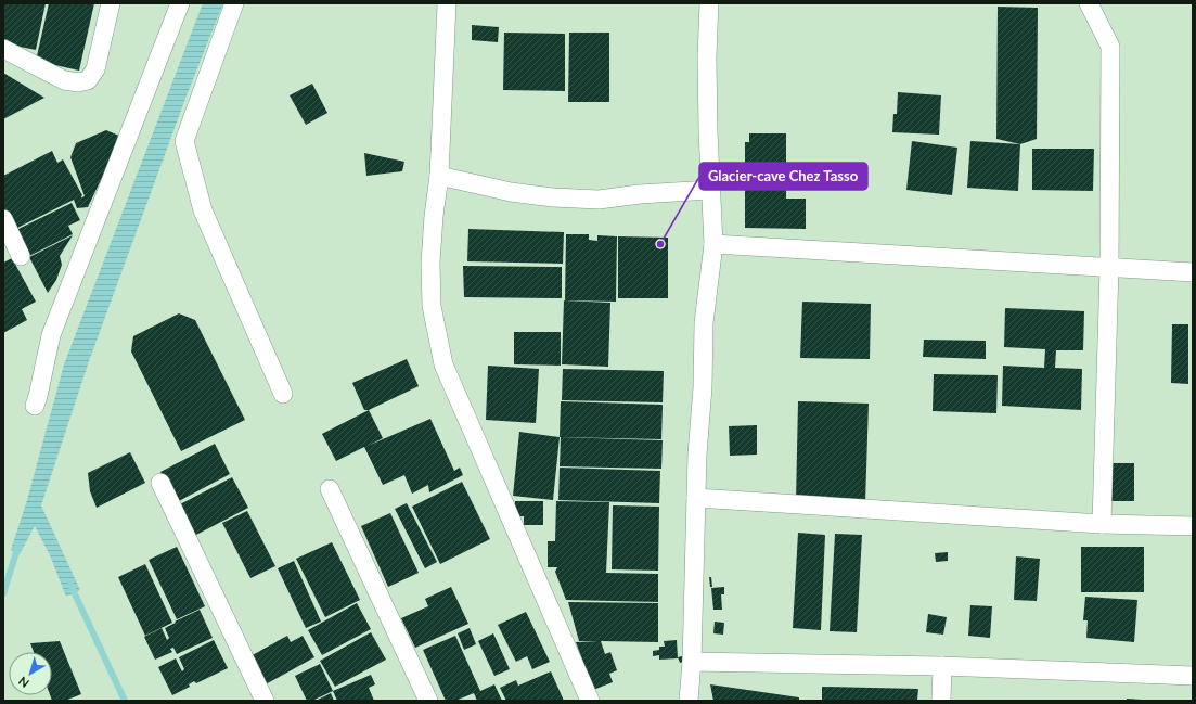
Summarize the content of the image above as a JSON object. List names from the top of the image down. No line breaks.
{"places":["Glacier-cave Chez Tasso"],"north":"bottom left"}
